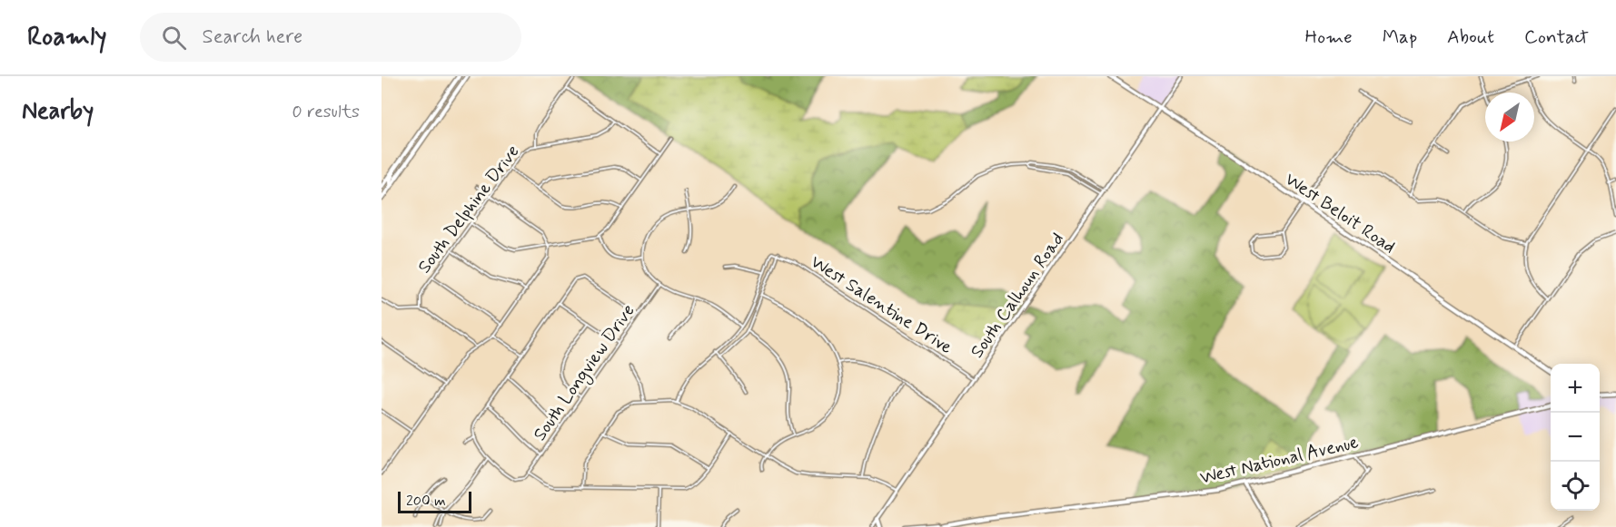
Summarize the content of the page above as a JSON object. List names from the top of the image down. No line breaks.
{"streets":{"main road":["West Beloit Road","West National Avenue"],"street":["South Delphine Drive","South Calhoun Road","West Salentine Drive","South Longview Drive"]},"crossings":[["West Beloit Road","South Calhoun Road"],["South Calhoun Road","West Salentine Drive"]],"scale_bar":"200 m","north":"bottom left","page":{"header":"Roamly","search":"Search here","nav":["Home","Map","About","Contact"],"heading":["Nearby","0 results"],"map_buttons":["+","−"],"scale":"200 m"}}
